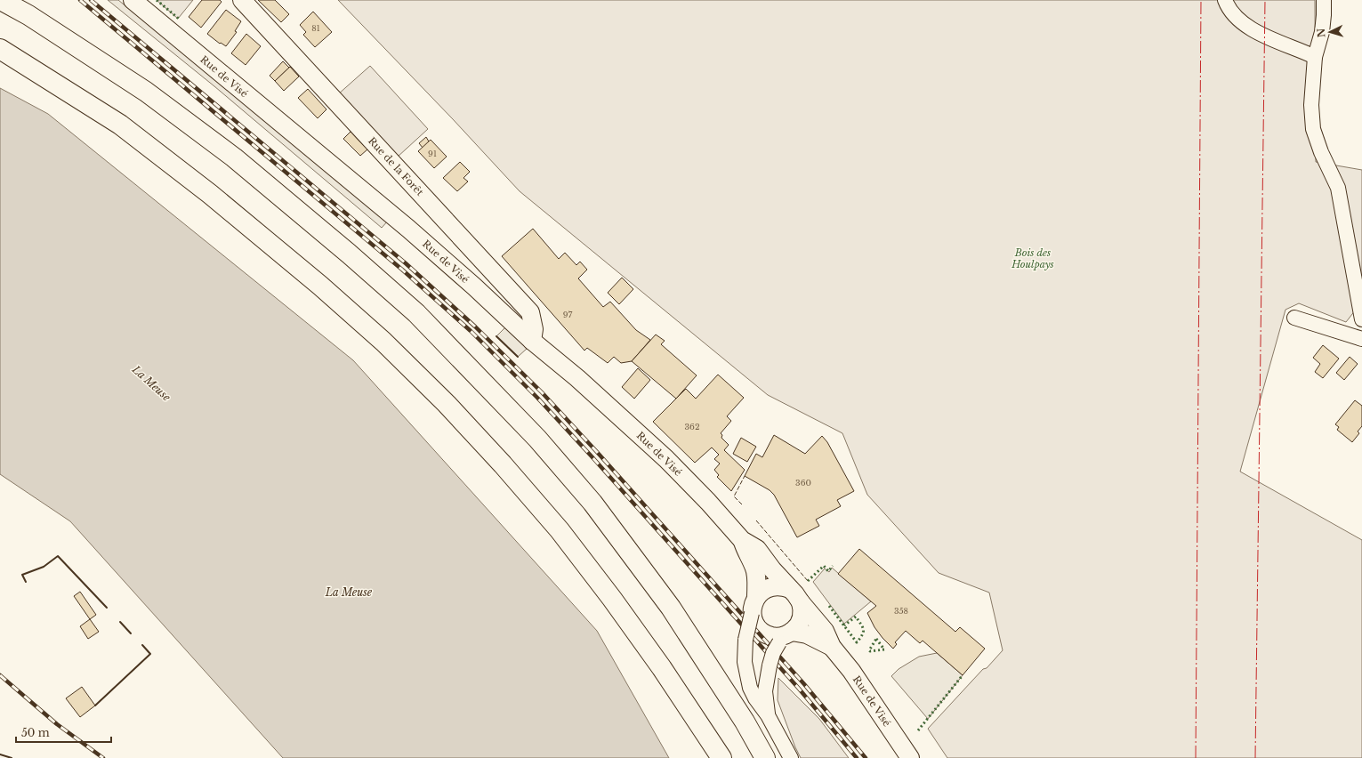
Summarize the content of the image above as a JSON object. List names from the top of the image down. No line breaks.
{"streets":{"main road":["Rue de Visé","Rue de la Forêt"]},"crossings":[["Rue de Visé","Rue de la Forêt"]],"water":["La Meuse"],"parks":["Bois des Houlpays"],"house_numbers":["81","91","97","362","360","358"],"scale_bar":"50 m","north":"left"}
